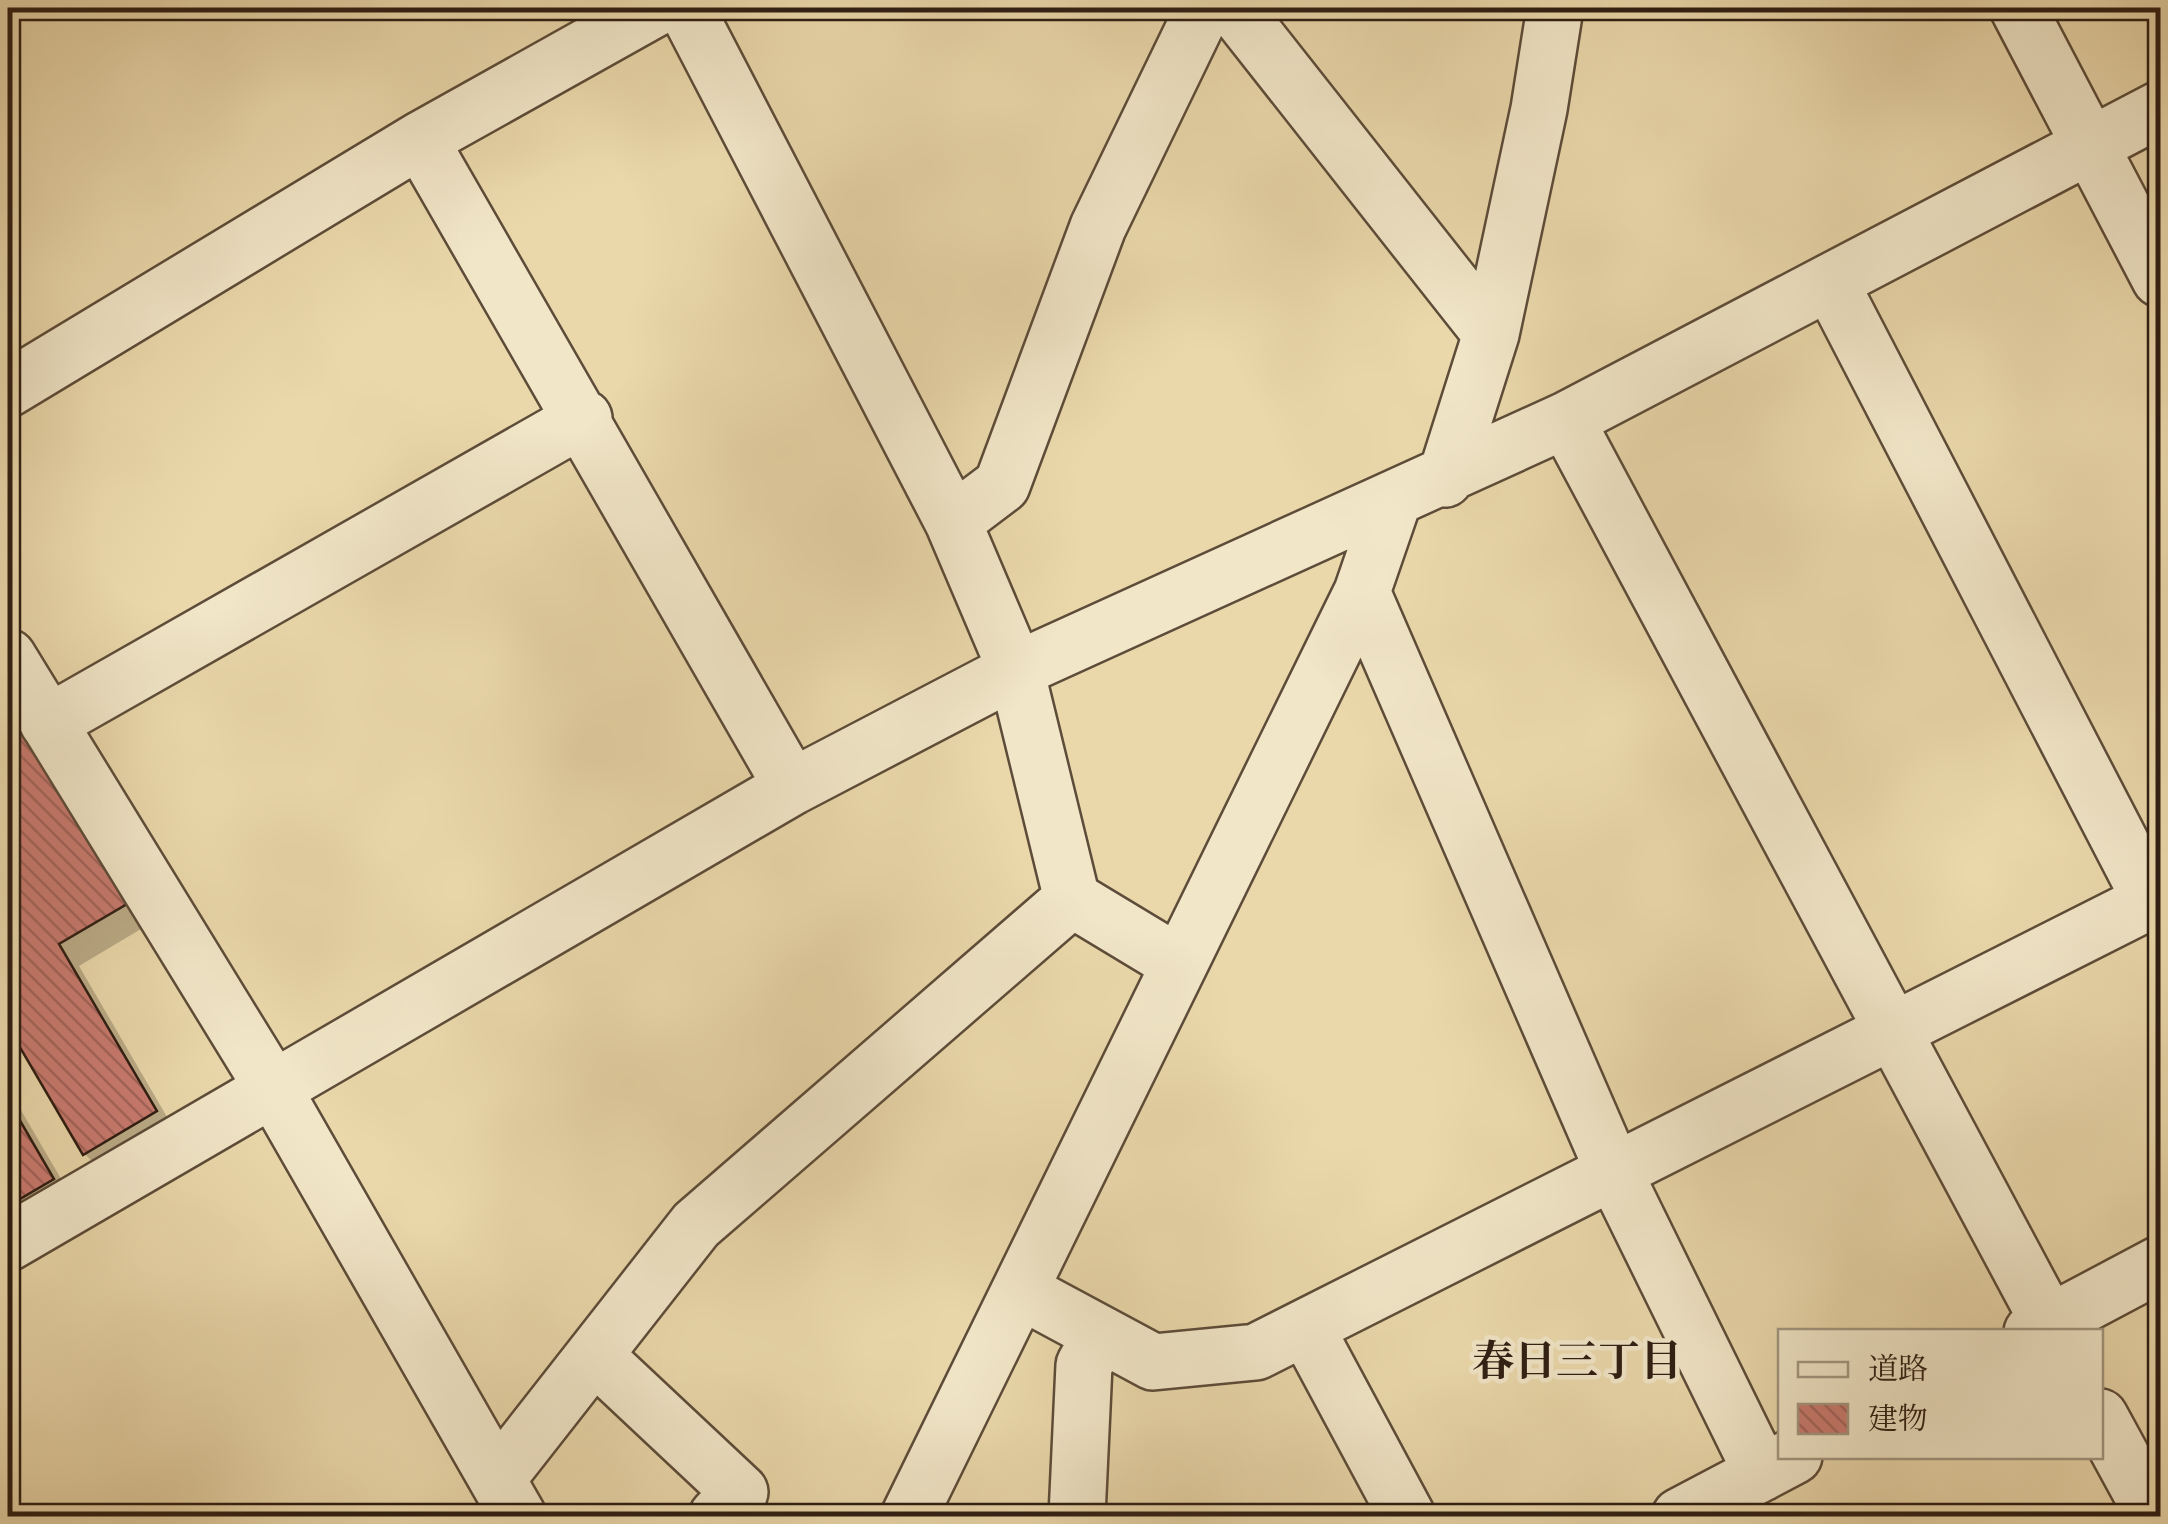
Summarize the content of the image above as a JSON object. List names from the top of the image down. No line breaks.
{"districts":["春日三丁目"],"legend":["道路","建物"]}
